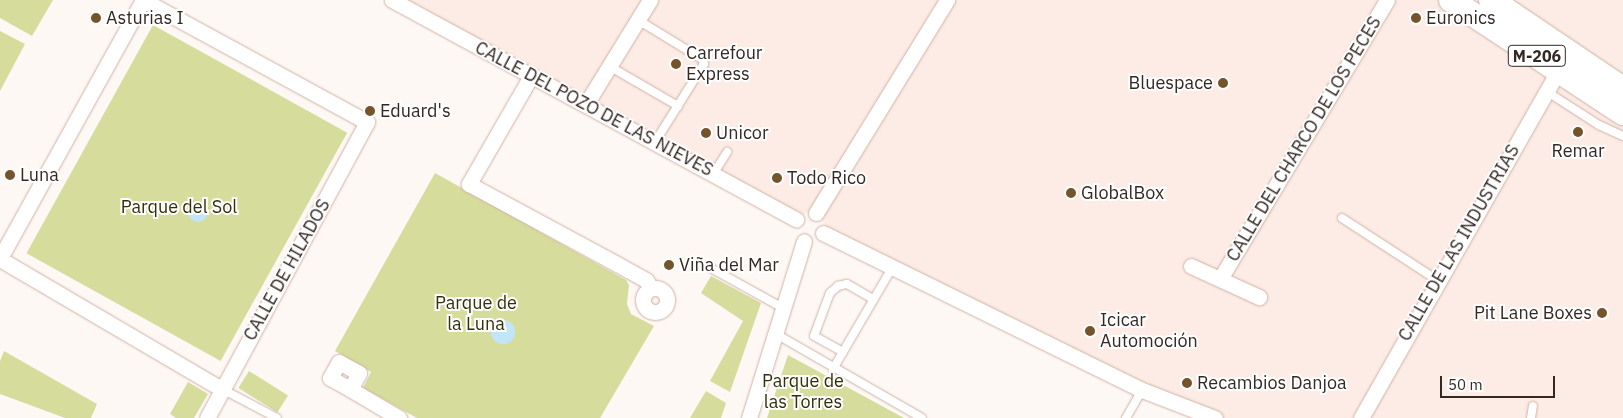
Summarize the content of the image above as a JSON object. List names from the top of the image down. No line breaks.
{"streets":{"main road":["M-206"],"street":["CALLE DEL POZO DE LAS NIEVES","CALLE DEL CHARCO DE LOS PECES","CALLE DE LAS INDUSTRIAS","CALLE DE HILADOS"]},"crossings":[["M-206","CALLE DE LAS INDUSTRIAS"]],"parks":["Parque del Sol","Parque de la Luna","Parque de las Torres"],"places":["Asturias I","Euronics","Carrefour Express","Bluespace","Eduard's","Remar","Unicor","Luna","Todo Rico","GlobalBox","Viña del Mar","Pit Lane Boxes","Icicar Automoción","Recambios Danjoa"],"scale_bar":"50 m"}
